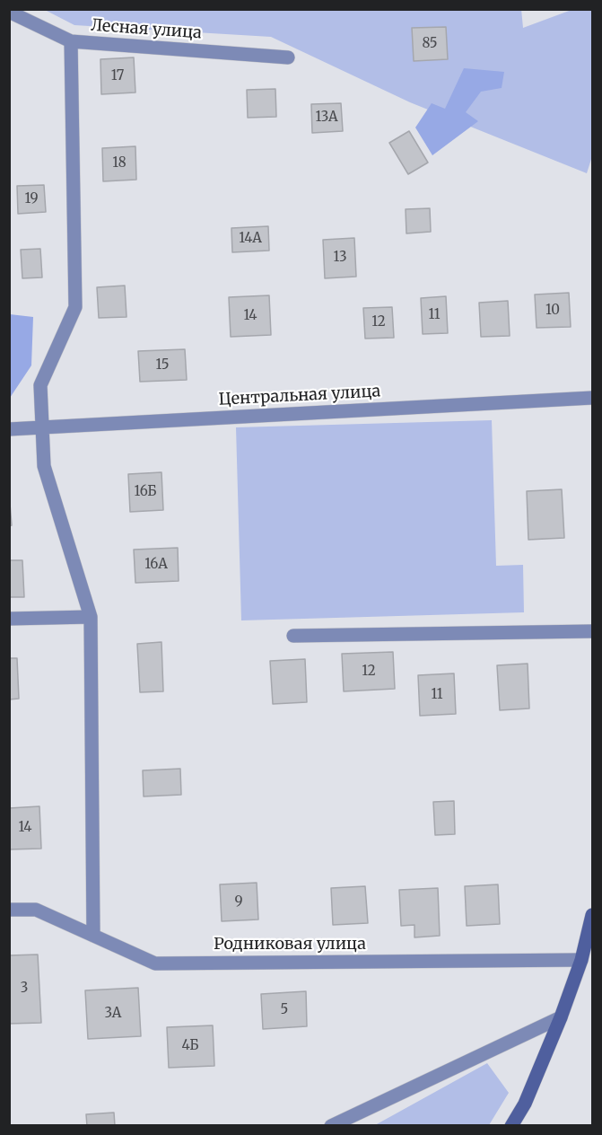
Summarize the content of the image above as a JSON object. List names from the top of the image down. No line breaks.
{"streets":{"street":["Лесная улица","Центральная улица","Родниковая улица"]},"house_numbers":["85","17","13А","18","19","14А","13","10","11","14","12","15","16Б","16А","12","11","14","9","3","5","3А","4Б"]}
